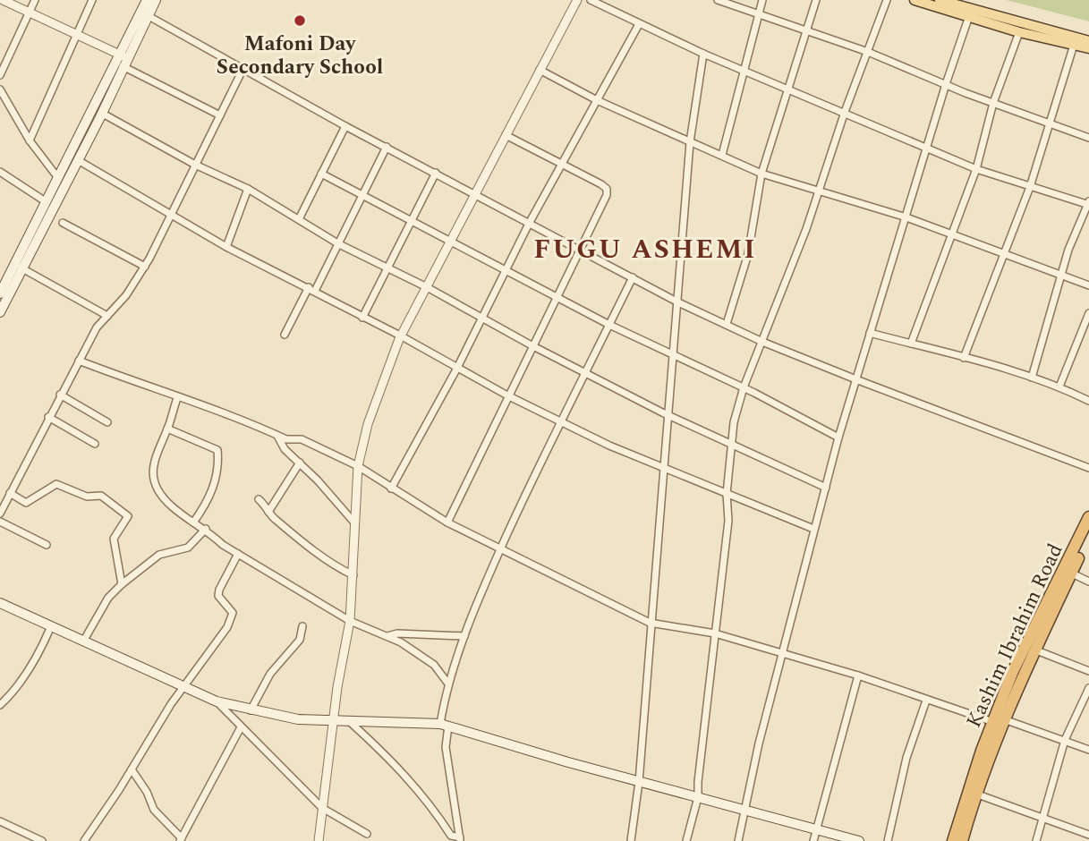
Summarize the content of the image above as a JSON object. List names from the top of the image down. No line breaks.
{"streets":{"highway":["Kashim Ibrahim Road"]},"districts":["FUGU ASHEMI"],"places":["Mafoni Day Secondary School"]}
